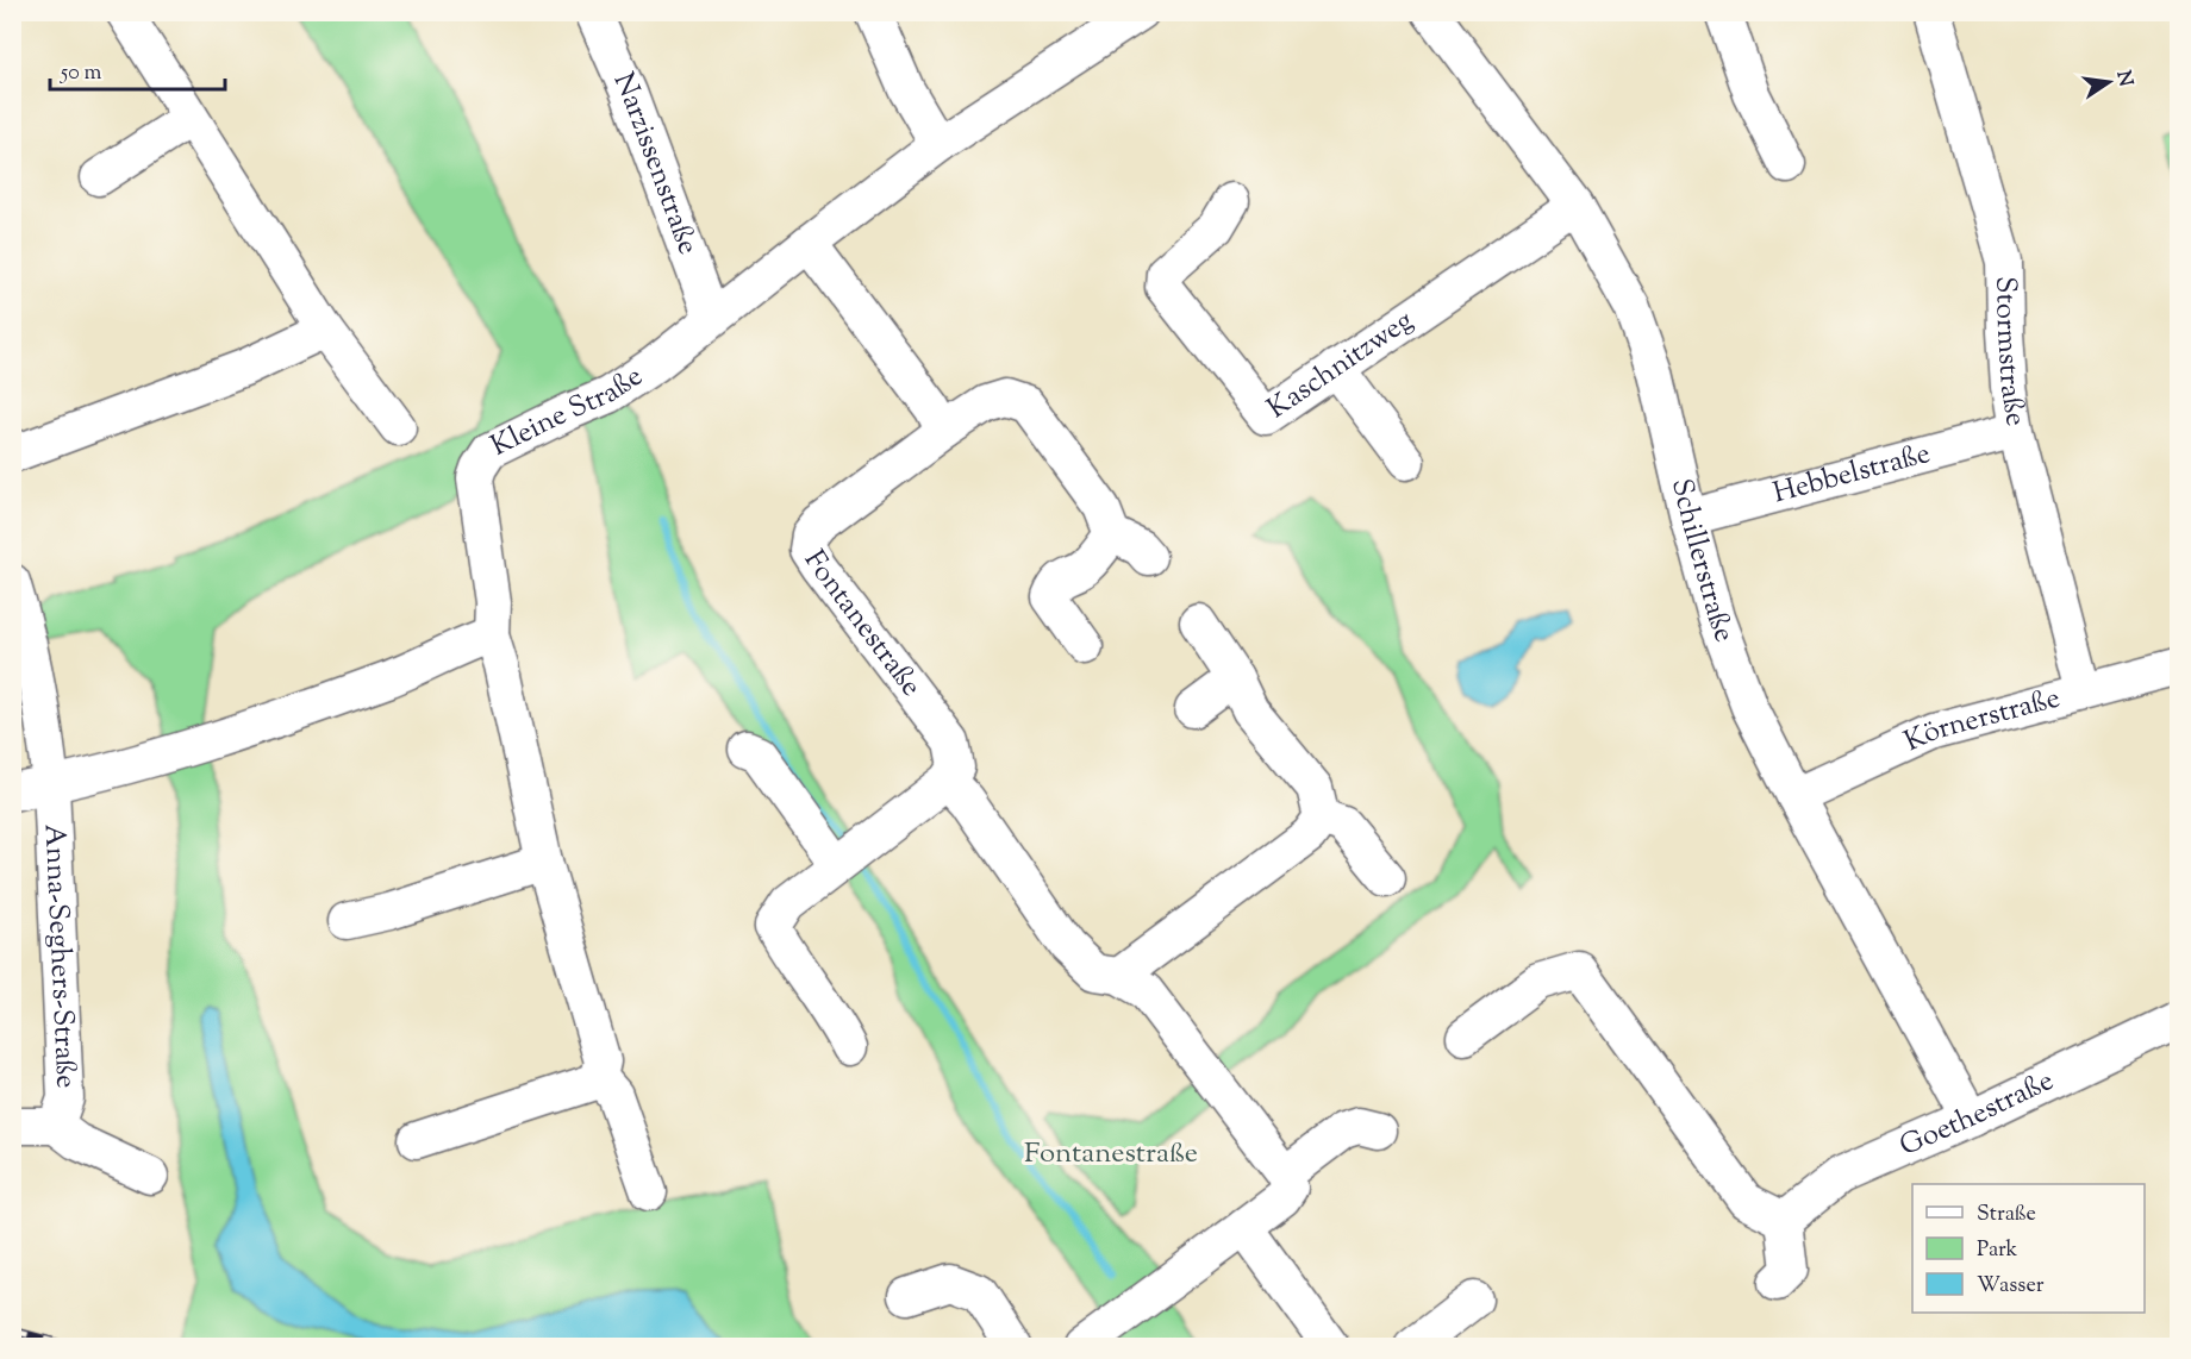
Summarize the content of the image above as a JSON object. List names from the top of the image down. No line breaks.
{"streets":{"street":["Narzissenstraße","Stormstraße","Kaschnitzweg","Kleine Straße","Hebbelstraße","Schillerstraße","Fontanestraße","Körnerstraße","Anna-Seghers-Straße","Goethestraße"]},"crossings":[["Narzissenstraße","Kleine Straße"],["Stormstraße","Hebbelstraße"],["Stormstraße","Körnerstraße"],["Kaschnitzweg","Schillerstraße"],["Hebbelstraße","Schillerstraße"],["Schillerstraße","Körnerstraße"],["Schillerstraße","Goethestraße"]],"parks":["Fontanestraße"],"legend":["Straße","Park","Wasser"],"scale_bar":"50 m","north":"right"}
